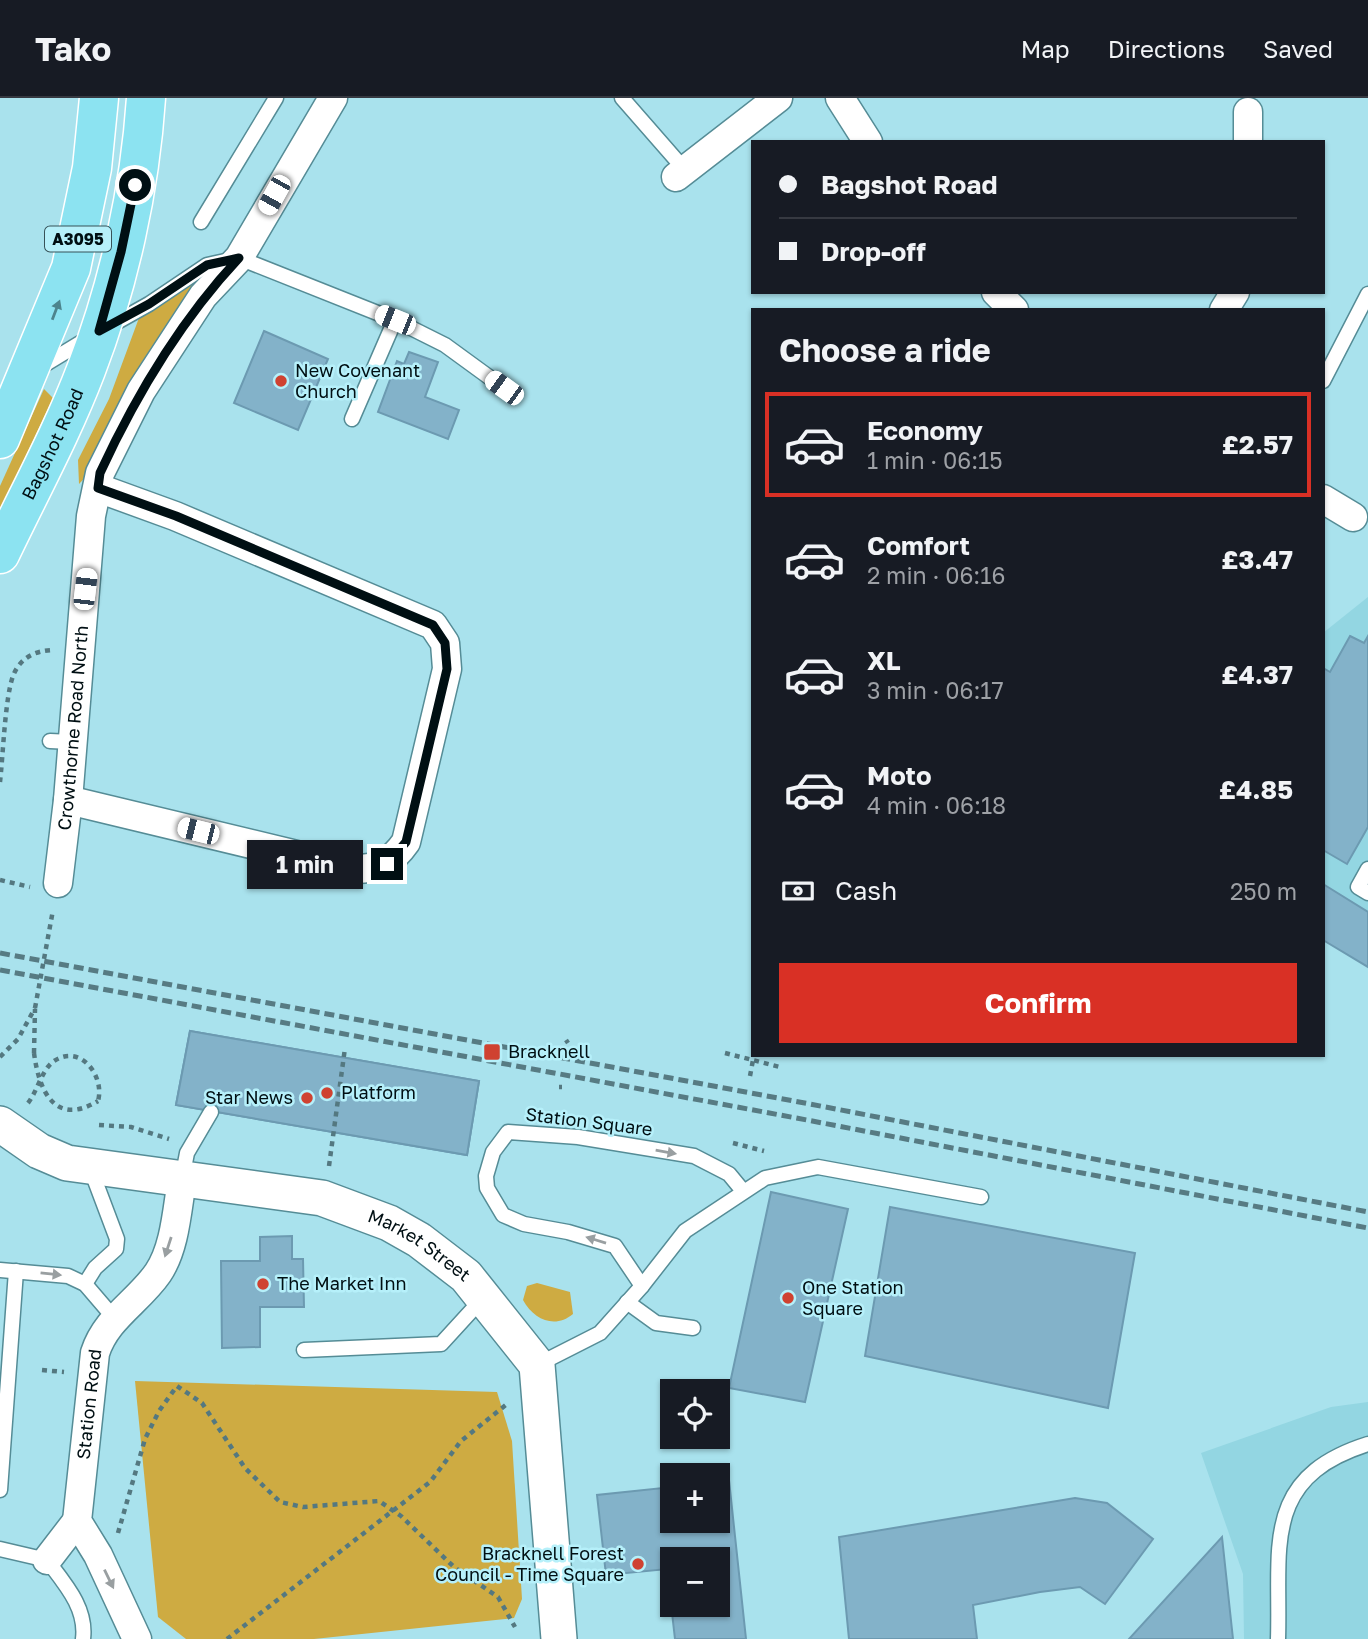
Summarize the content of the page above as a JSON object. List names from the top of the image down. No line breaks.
{"streets":{"main road":["A3095","Bagshot Road"],"street":["Crowthorne Road North","Market Street","Station Road"],"lane":["Station Square"]},"crossings":[["Market Street","Station Road"]],"one_way":["Station Road"],"places":{"other":["New Covenant Church","Platform","Star News","The Market Inn","One Station Square","Bracknell Forest Council - Time Square"],"transit":["Bracknell"]},"page":{"header":"Tako","nav":["Map","Directions","Saved"],"banner":["Bagshot Road","Drop-off"],"heading":"Choose a ride","list":[{"name":"Economy","note":"1 min · 06:15","value":"£2.57"},{"name":"Comfort","note":"2 min · 06:16","value":"£3.47"},{"name":"XL","note":"3 min · 06:17","value":"£4.37"},{"name":"Moto","note":"4 min · 06:18","value":"£4.85"}],"bubble":"1 min","pay":["Cash","250 m"],"buttons":"Confirm","map_buttons":["+","−"]}}
